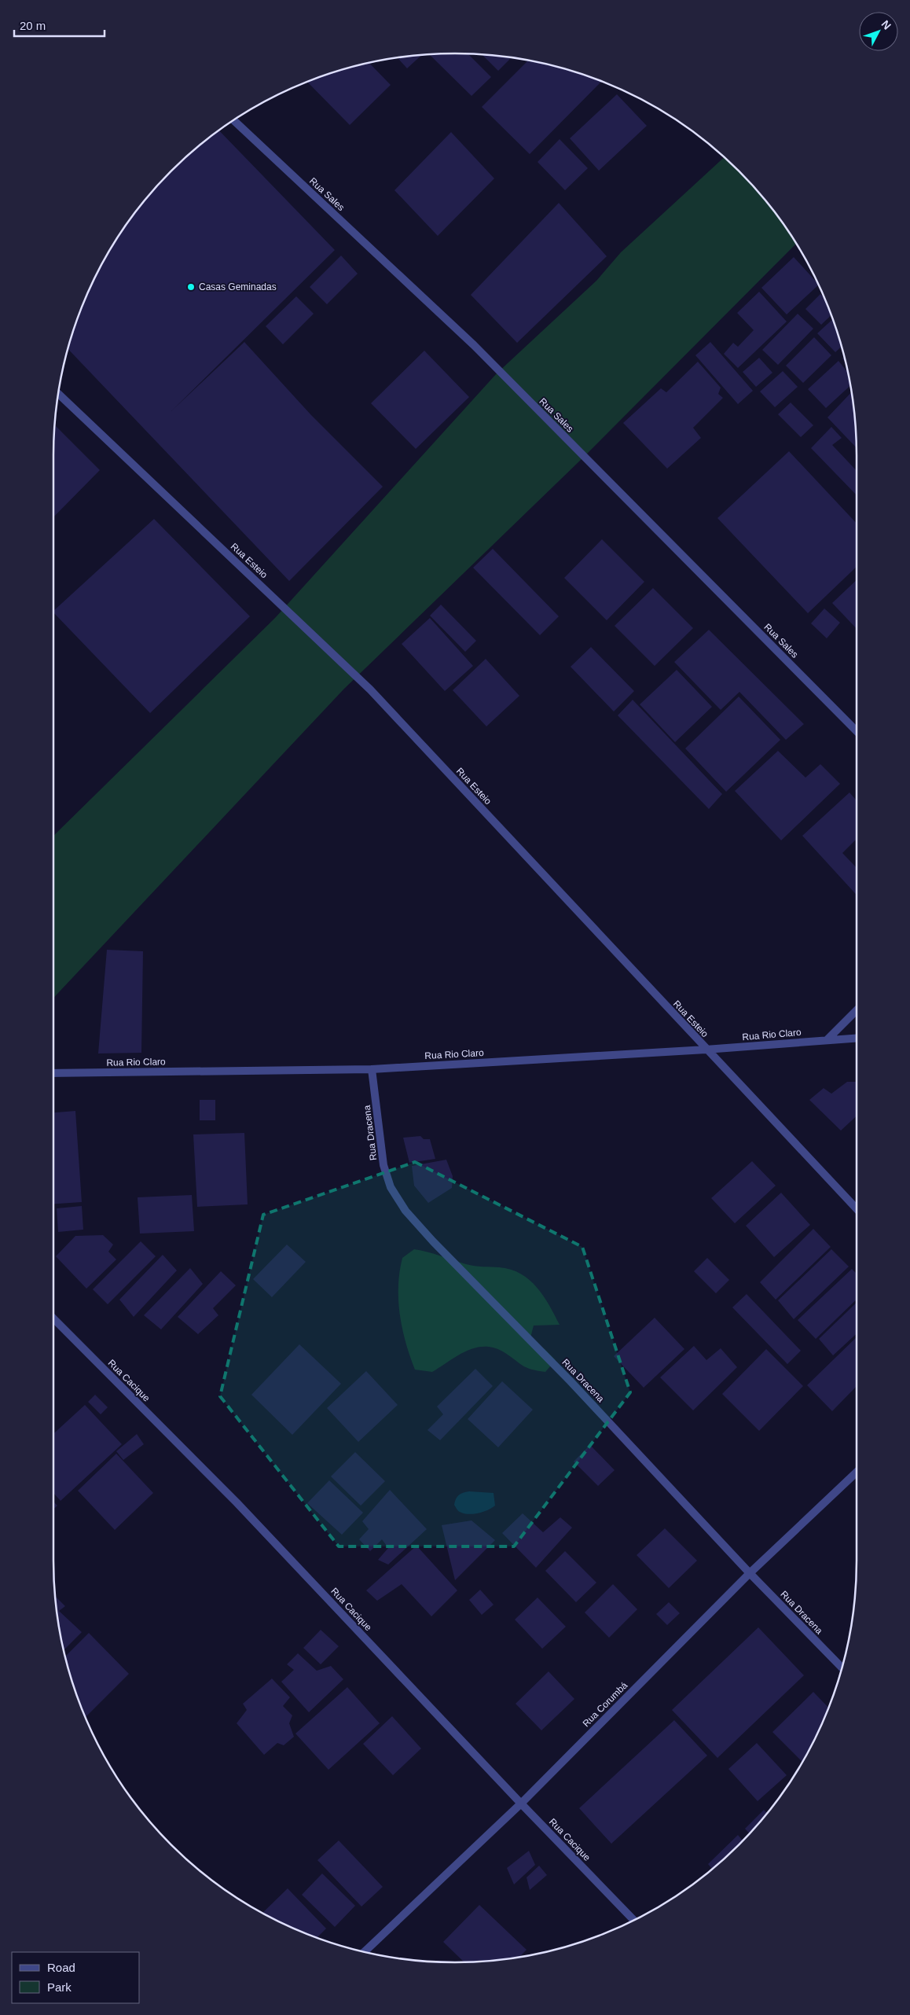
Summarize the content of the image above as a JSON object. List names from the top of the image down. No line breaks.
{"streets":{"street":["Rua Sales","Rua Esteio","Rua Rio Claro","Rua Dracena","Rua Cacique","Rua Corumbá"]},"crossings":[["Rua Esteio","Rua Rio Claro"],["Rua Rio Claro","Rua Dracena"],["Rua Dracena","Rua Corumbá"],["Rua Cacique","Rua Corumbá"]],"places":["Casas Geminadas"],"legend":["Road","Park"],"scale_bar":"20 m","north":"top right"}
